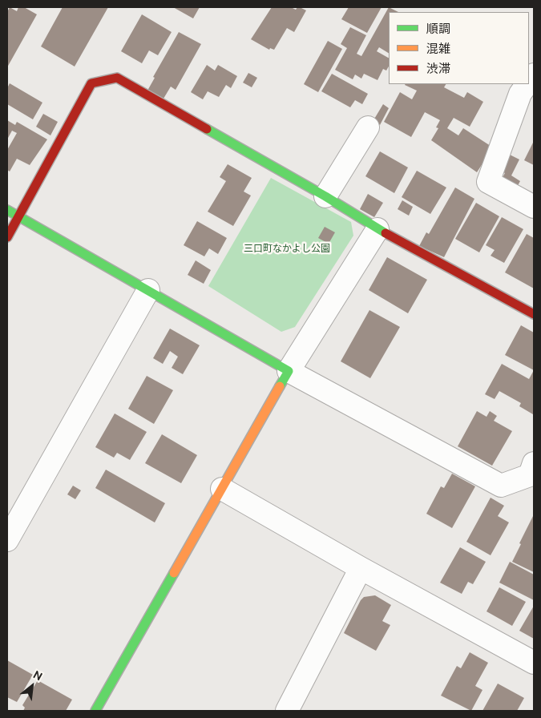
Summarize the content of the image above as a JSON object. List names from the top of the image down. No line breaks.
{"parks":["三口町なかよし公園"],"legend":["順調","混雑","渋滞"],"north":"top right"}
